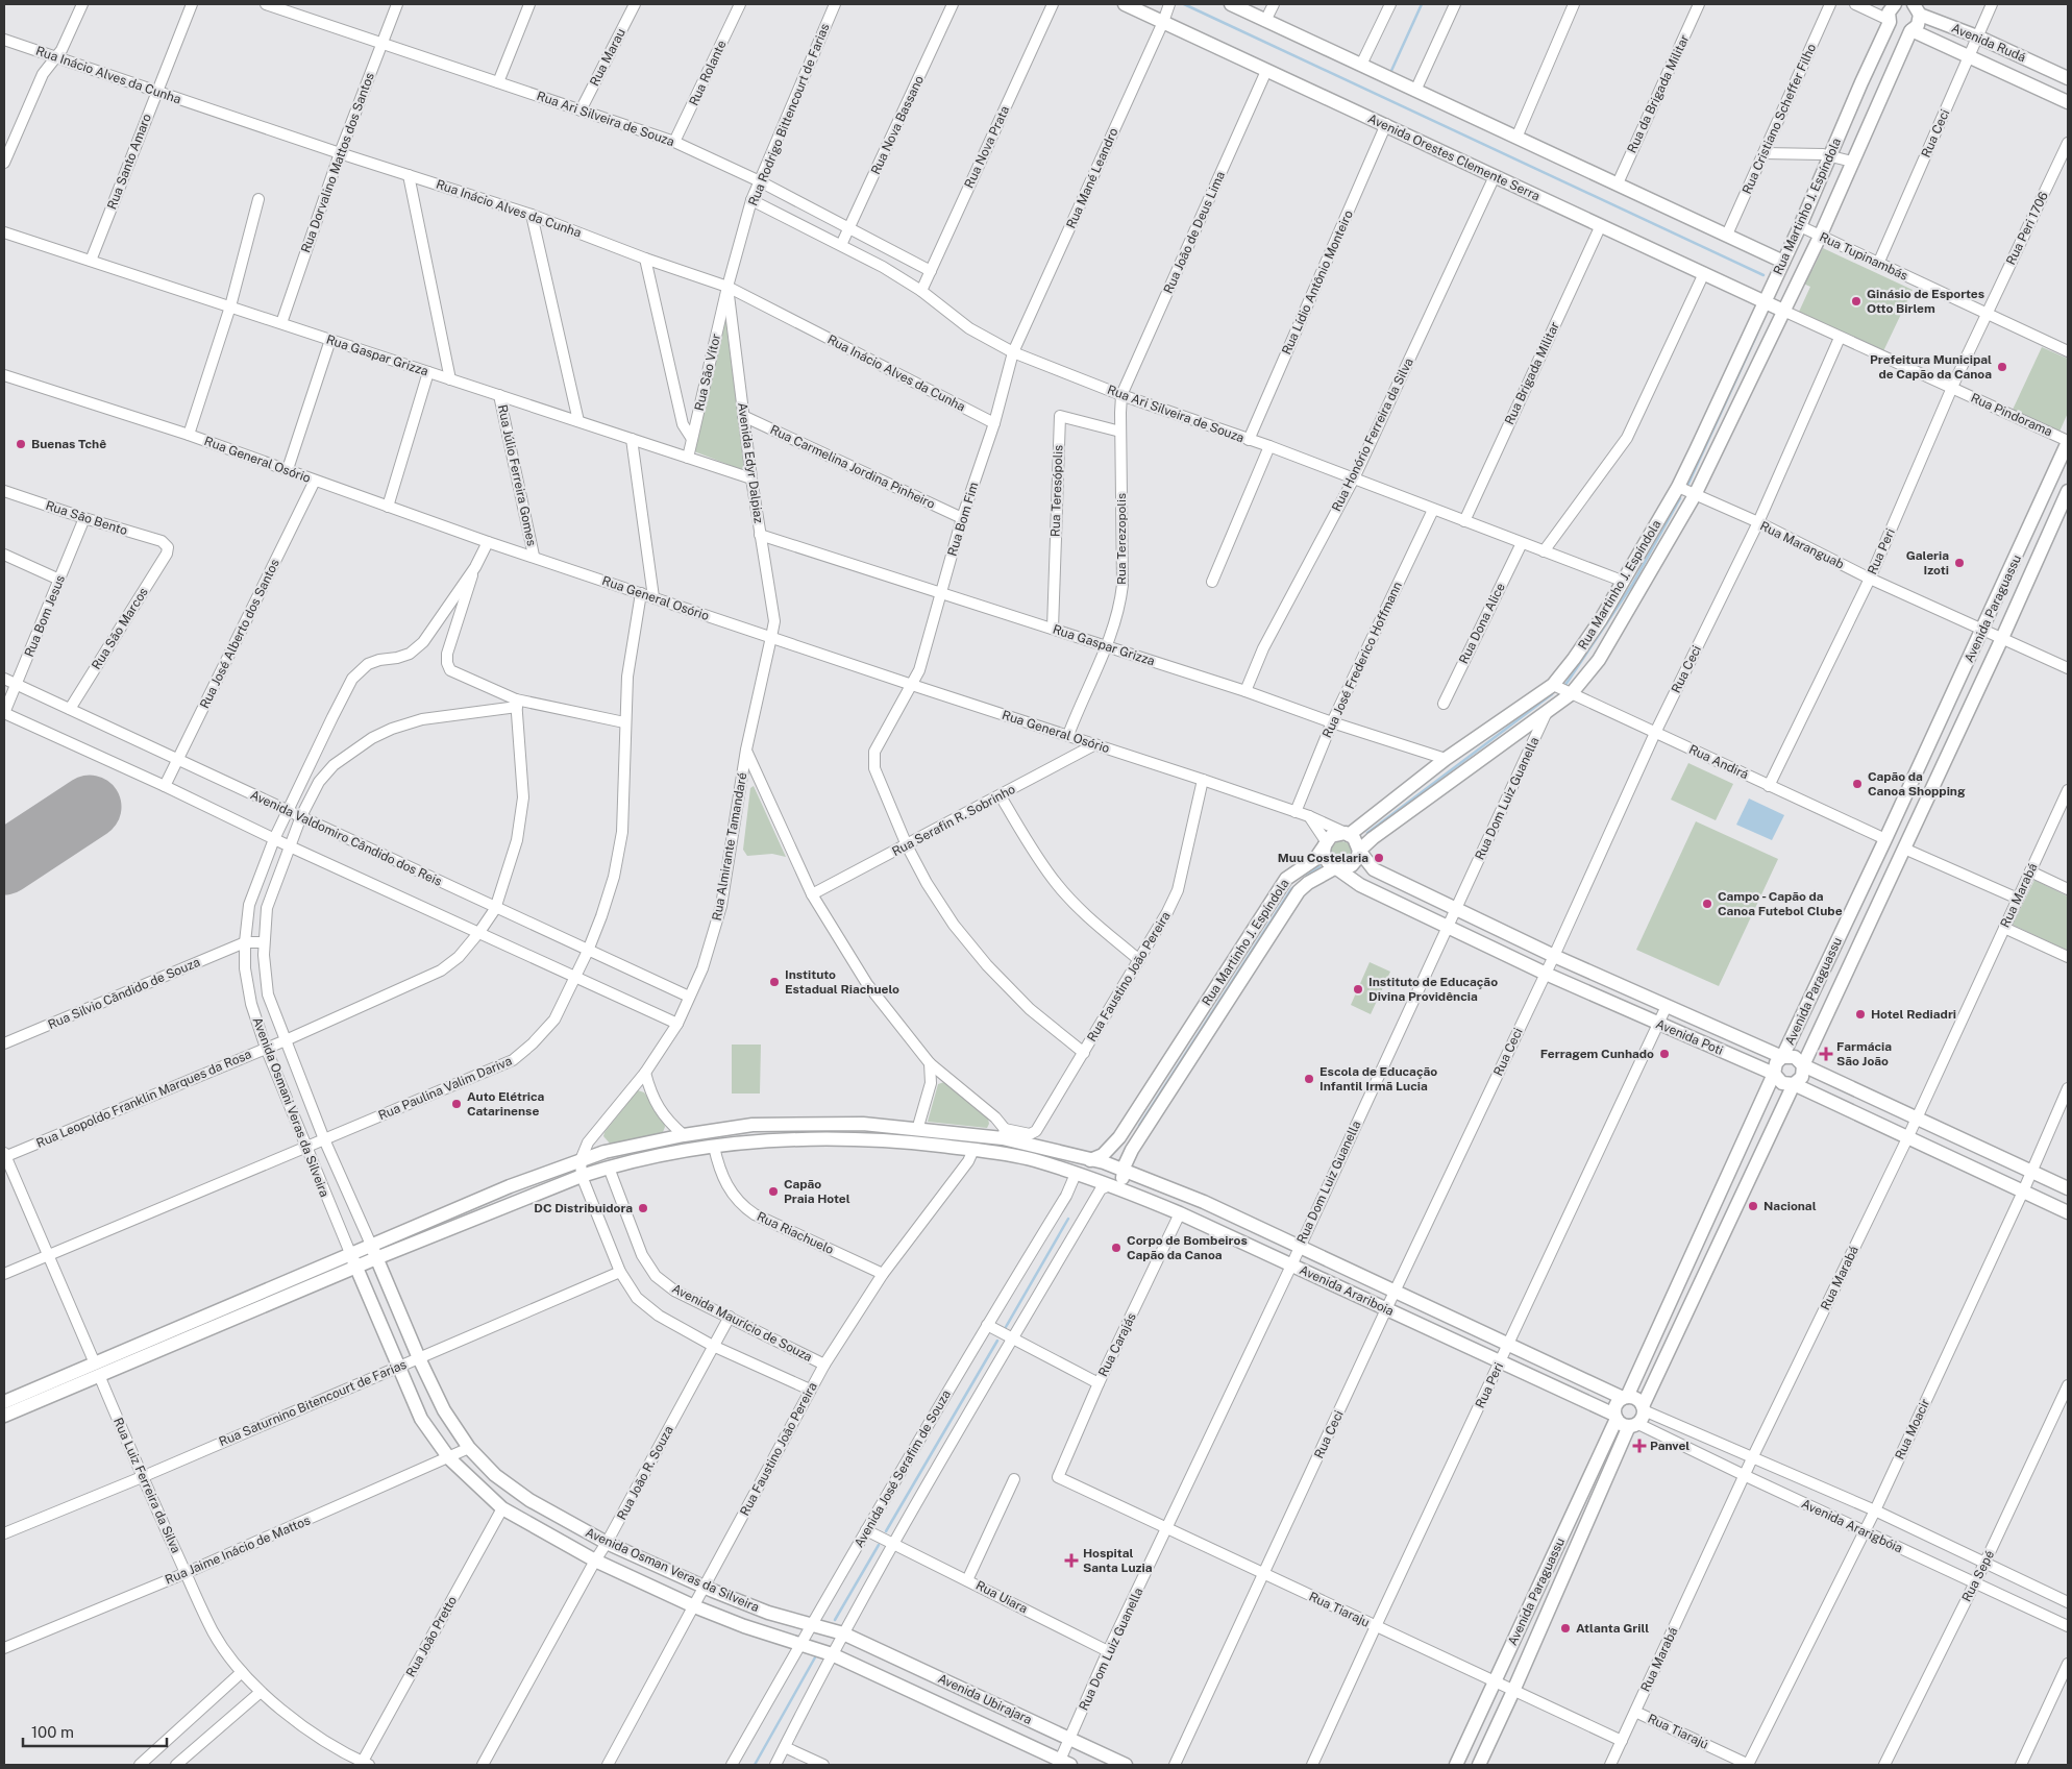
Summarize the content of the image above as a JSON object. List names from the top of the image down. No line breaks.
{"streets":{"main road":["Avenida Rudá","Avenida Orestes Clemente Serra","Rua Martinho J. Espíndola","Avenida Paraguassu","Avenida Poti","Avenida Arariboia","Avenida Osman Veras da Silveira","Avenida Ubirajara"],"street":["Rua Marau","Rua Rolante","Rua Inácio Alves da Cunha","Rua da Brigada Militar","Rua Rodrigo Bittencourt de Farias","Rua Ari Silveira de Souza","Rua Cristiano Scheffer Filho","Rua Nova Bassano","Rua Ceci","Rua Nova Prata","Rua Santo Amaro","Rua Dorvalino Mattos dos Santos","Rua Mané Leandro","Rua Peri 1706","Rua João de Deus Lima","Rua Tupinambás","Rua Lídio Antônio Monteiro","Rua Gaspar Grizza","Rua São Vítor","Rua Brigada Militar","Rua Pindorama","Rua Honório Ferreira da Silva","Rua General Osório","Avenida Edyr Dalpiaz","Rua Carmelina Jordina Pinheiro","Rua Júlio Ferreira Gomes","Rua Teresópolis","Rua São Bento","Rua Bom Fim","Rua Terezopolis","Rua Maranguab","Rua Peri","Rua Bom Jesus","Rua Dona Alice","Rua São Marcos","Rua José Alberto dos Santos","Rua José Frederico Hoffmann","Rua Andirá","Rua Dom Luiz Guanella","Rua Serafin R. Sobrinho","Avenida Valdomiro Cândido dos Reis","Rua Almirante Tamandaré","Rua Marabá","Rua Faustino João Pereira","Rua Silvio Cãndido de Souza","Rua Paulina Valim Dariva","Rua Leopoldo Franklin Marques da Rosa","Avenida Osmani Veras da Silveira","Rua Riachuelo","Avenida Maurício de Souza","Rua Carajás","Rua Saturnino Bitencourt de Farias","Rua Moacir","Avenida José Serafim de Souza","Rua João R. Souza","Rua Luiz Ferreira da Silva","Avenida Ararigbóia","Rua Jaime Inácio de Mattos","Rua Sepé","Rua Uiara","Rua Tiaraju","Rua João Pretto","Rua Tiarajú"]},"crossings":[["Avenida Rudá","Rua Ceci"],["Avenida Rudá","Rua Martinho J. Espíndola"],["Rua Marau","Rua Ari Silveira de Souza"],["Rua Rolante","Rua Ari Silveira de Souza"],["Rua Inácio Alves da Cunha","Rua Rodrigo Bittencourt de Farias"],["Rua Inácio Alves da Cunha","Rua Santo Amaro"],["Rua Inácio Alves da Cunha","Rua Dorvalino Mattos dos Santos"],["Rua Inácio Alves da Cunha","Rua São Vítor"],["Rua Inácio Alves da Cunha","Avenida Edyr Dalpiaz"],["Rua Inácio Alves da Cunha","Rua Bom Fim"],["Rua Rodrigo Bittencourt de Farias","Rua Ari Silveira de Souza"],["Rua Rodrigo Bittencourt de Farias","Rua São Vítor"],["Rua Rodrigo Bittencourt de Farias","Avenida Edyr Dalpiaz"],["Rua Ari Silveira de Souza","Rua Nova Bassano"],["Rua Ari Silveira de Souza","Rua Nova Prata"],["Rua Ari Silveira de Souza","Rua Dorvalino Mattos dos Santos"],["Rua Ari Silveira de Souza","Rua Mané Leandro"],["Rua Ari Silveira de Souza","Rua Martinho J. Espíndola"],["Rua Ari Silveira de Souza","Rua João de Deus Lima"],["Rua Ari Silveira de Souza","Rua Lídio Antônio Monteiro"],["Rua Ari Silveira de Souza","Rua Brigada Militar"],["Rua Ari Silveira de Souza","Rua Honório Ferreira da Silva"],["Rua Ari Silveira de Souza","Rua Bom Fim"],["Rua Ari Silveira de Souza","Rua Terezopolis"],["Rua Ari Silveira de Souza","Rua Dona Alice"],["Rua Ari Silveira de Souza","Rua José Frederico Hoffmann"],["Rua Ceci","Rua Tupinambás"],["Rua Ceci","Rua Pindorama"],["Rua Ceci","Rua Maranguab"],["Rua Ceci","Rua Andirá"],["Rua Ceci","Avenida Poti"],["Rua Ceci","Avenida Arariboia"],["Rua Ceci","Rua Tiaraju"],["Avenida Orestes Clemente Serra","Rua Mané Leandro"],["Avenida Orestes Clemente Serra","Rua Martinho J. Espíndola"],["Avenida Orestes Clemente Serra","Rua João de Deus Lima"],["Avenida Orestes Clemente Serra","Rua Lídio Antônio Monteiro"],["Avenida Orestes Clemente Serra","Rua Brigada Militar"],["Avenida Orestes Clemente Serra","Rua Pindorama"],["Avenida Orestes Clemente Serra","Rua Honório Ferreira da Silva"],["Rua Santo Amaro","Rua Gaspar Grizza"],["Rua Dorvalino Mattos dos Santos","Rua Gaspar Grizza"],["Rua Mané Leandro","Rua Bom Fim"],["Rua Martinho J. Espíndola","Rua Tupinambás"],["Rua Martinho J. Espíndola","Rua Gaspar Grizza"],["Rua Martinho J. Espíndola","Rua Pindorama"],["Rua Martinho J. Espíndola","Rua General Osório"],["Rua Martinho J. Espíndola","Rua Maranguab"],["Rua Martinho J. Espíndola","Rua Andirá"],["Rua Martinho J. Espíndola","Rua Dom Luiz Guanella"],["Rua Martinho J. Espíndola","Avenida Poti"],["Rua Martinho J. Espíndola","Avenida Arariboia"],["Rua Martinho J. Espíndola","Avenida José Serafim de Souza"],["Rua Peri 1706","Rua Tupinambás"],["Rua Peri 1706","Rua Peri"],["Rua João de Deus Lima","Rua Terezopolis"],["Rua Tupinambás","Rua Peri"],["Rua Gaspar Grizza","Rua São Vítor"],["Rua Gaspar Grizza","Rua Honório Ferreira da Silva"],["Rua Gaspar Grizza","Avenida Edyr Dalpiaz"],["Rua Gaspar Grizza","Rua Júlio Ferreira Gomes"],["Rua Gaspar Grizza","Rua Teresópolis"],["Rua Gaspar Grizza","Rua Bom Fim"],["Rua Gaspar Grizza","Rua Terezopolis"],["Rua Gaspar Grizza","Rua José Frederico Hoffmann"],["Rua São Vítor","Avenida Edyr Dalpiaz"],["Rua Pindorama","Rua Peri"],["Rua Pindorama","Avenida Paraguassu"],["Rua General Osório","Avenida Edyr Dalpiaz"],["Rua General Osório","Rua Júlio Ferreira Gomes"],["Rua General Osório","Rua Bom Fim"],["Rua General Osório","Rua Terezopolis"],["Rua General Osório","Rua José Alberto dos Santos"],["Rua General Osório","Rua José Frederico Hoffmann"],["Rua General Osório","Rua Serafin R. Sobrinho"],["Rua General Osório","Rua Almirante Tamandaré"],["Rua General Osório","Rua Faustino João Pereira"],["Rua General Osório","Avenida Poti"],["Rua General Osório","Rua Paulina Valim Dariva"],["Avenida Edyr Dalpiaz","Rua Carmelina Jordina Pinheiro"],["Avenida Edyr Dalpiaz","Rua Almirante Tamandaré"],["Rua Carmelina Jordina Pinheiro","Rua Bom Fim"],["Rua Teresópolis","Rua Terezopolis"],["Rua São Bento","Rua Bom Jesus"],["Rua São Bento","Rua São Marcos"],["Rua Bom Fim","Rua Serafin R. Sobrinho"],["Rua Bom Fim","Rua Faustino João Pereira"],["Rua Maranguab","Rua Peri"],["Rua Maranguab","Avenida Paraguassu"],["Rua Peri","Rua Andirá"],["Rua Peri","Avenida Poti"],["Rua Peri","Avenida Arariboia"],["Rua Peri","Rua Tiaraju"],["Avenida Paraguassu","Rua Andirá"],["Avenida Paraguassu","Avenida Poti"],["Avenida Paraguassu","Avenida Arariboia"],["Avenida Paraguassu","Avenida Ararigbóia"],["Avenida Paraguassu","Rua Tiaraju"],["Rua Bom Jesus","Avenida Valdomiro Cândido dos Reis"],["Rua São Marcos","Avenida Valdomiro Cândido dos Reis"],["Rua José Alberto dos Santos","Avenida Valdomiro Cândido dos Reis"],["Rua Dom Luiz Guanella","Avenida Poti"],["Rua Dom Luiz Guanella","Avenida Arariboia"],["Rua Dom Luiz Guanella","Rua Uiara"],["Rua Dom Luiz Guanella","Rua Tiaraju"],["Rua Dom Luiz Guanella","Avenida Ubirajara"],["Avenida Valdomiro Cândido dos Reis","Rua Almirante Tamandaré"],["Avenida Valdomiro Cândido dos Reis","Rua Paulina Valim Dariva"],["Avenida Valdomiro Cândido dos Reis","Rua Leopoldo Franklin Marques da Rosa"],["Avenida Valdomiro Cândido dos Reis","Avenida Osmani Veras da Silveira"],["Rua Almirante Tamandaré","Avenida Arariboia"],["Rua Marabá","Avenida Poti"],["Rua Marabá","Avenida Ararigbóia"],["Rua Marabá","Rua Tiaraju"],["Rua Marabá","Rua Tiarajú"],["Rua Faustino João Pereira","Rua Riachuelo"],["Rua Faustino João Pereira","Avenida Arariboia"],["Rua Faustino João Pereira","Avenida Maurício de Souza"],["Rua Faustino João Pereira","Avenida Osman Veras da Silveira"],["Rua Silvio Cãndido de Souza","Avenida Osmani Veras da Silveira"],["Avenida Poti","Rua Moacir"],["Rua Paulina Valim Dariva","Avenida Osmani Veras da Silveira"],["Rua Paulina Valim Dariva","Rua Luiz Ferreira da Silva"],["Rua Leopoldo Franklin Marques da Rosa","Avenida Osmani Veras da Silveira"],["Rua Leopoldo Franklin Marques da Rosa","Rua Luiz Ferreira da Silva"],["Avenida Osmani Veras da Silveira","Avenida Arariboia"],["Avenida Osmani Veras da Silveira","Avenida Osman Veras da Silveira"],["Rua Riachuelo","Avenida Arariboia"],["Avenida Arariboia","Avenida Maurício de Souza"],["Avenida Arariboia","Rua Carajás"],["Avenida Arariboia","Avenida José Serafim de Souza"],["Avenida Arariboia","Rua Luiz Ferreira da Silva"],["Avenida Arariboia","Avenida Ararigbóia"],["Avenida Arariboia","Avenida Osman Veras da Silveira"],["Avenida Maurício de Souza","Rua João R. Souza"],["Rua Carajás","Rua Tiaraju"],["Rua Saturnino Bitencourt de Farias","Rua Luiz Ferreira da Silva"],["Rua Saturnino Bitencourt de Farias","Avenida Osman Veras da Silveira"],["Rua Moacir","Avenida Ararigbóia"],["Rua Moacir","Rua Tiarajú"],["Avenida José Serafim de Souza","Avenida Osman Veras da Silveira"],["Avenida José Serafim de Souza","Rua Uiara"],["Rua João R. Souza","Avenida Osman Veras da Silveira"],["Rua Luiz Ferreira da Silva","Rua Jaime Inácio de Mattos"],["Rua Luiz Ferreira da Silva","Rua João Pretto"],["Avenida Ararigbóia","Rua Sepé"],["Rua Jaime Inácio de Mattos","Avenida Osman Veras da Silveira"],["Avenida Osman Veras da Silveira","Rua João Pretto"],["Avenida Osman Veras da Silveira","Avenida Ubirajara"]],"places":{"other":["Ginásio de Esportes Otto Birlem","Prefeitura Municipal de Capão da Canoa","Buenas Tchê","Galeria Izoti","Capão da Canoa Shopping","Muu Costelaria","Campo - Capão da Canoa Futebol Clube","Instituto Estadual Riachuelo","Instituto de Educação Divina Providência","Hotel Rediadri","Ferragem Cunhado","Escola de Educação Infantil Irmã Lucia","Auto Elétrica Catarinense","Capão Praia Hotel","Nacional","DC Distribuidora","Corpo de Bombeiros Capão da Canoa","Atlanta Grill"],"health":["Farmácia São João","Panvel","Hospital Santa Luzia"]},"scale_bar":"100 m"}
